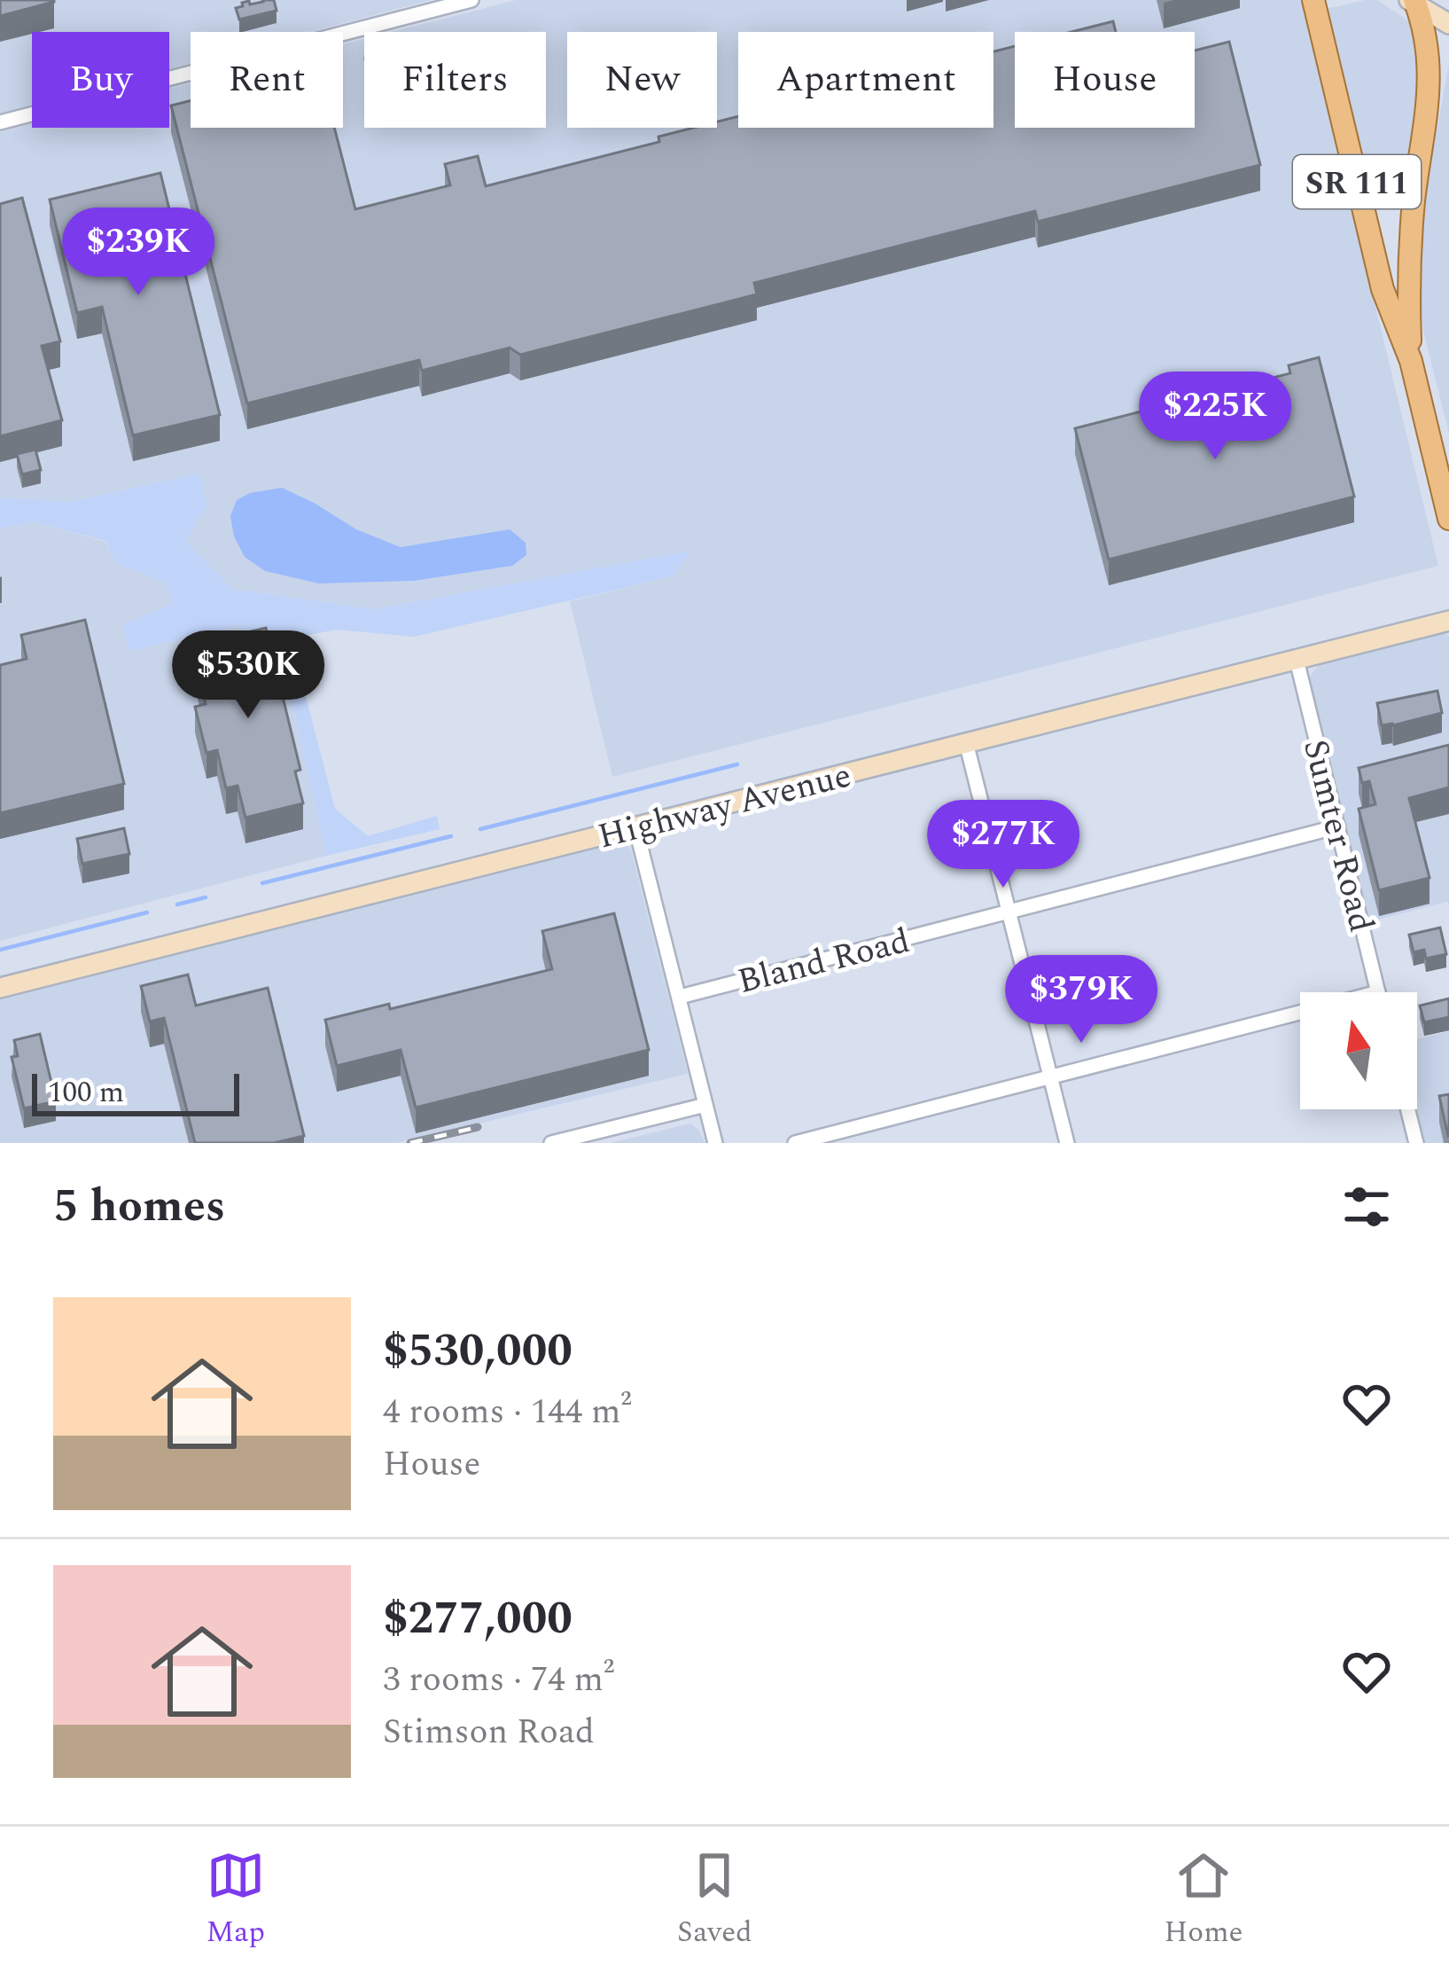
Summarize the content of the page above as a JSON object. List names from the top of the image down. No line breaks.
{"streets":{"main road":["SR 111"],"street":["Highway Avenue","Sumter Road","Bland Road"]},"crossings":[["Highway Avenue","Sumter Road"],["Sumter Road","Bland Road"]],"scale_bar":"100 m","north":"top","page":{"chip":["Buy","Rent","Filters","New","Apartment","House"],"price":["$239K","$225K","$530K","$277K","$379K"],"scale":"100 m","heading":"5 homes","list":[{"name":"$530,000","note":"4 rooms · 144 m² · House"},{"name":"$277,000","note":"3 rooms · 74 m² · Stimson Road"}],"tabs":["Map","Saved","Home"]}}
